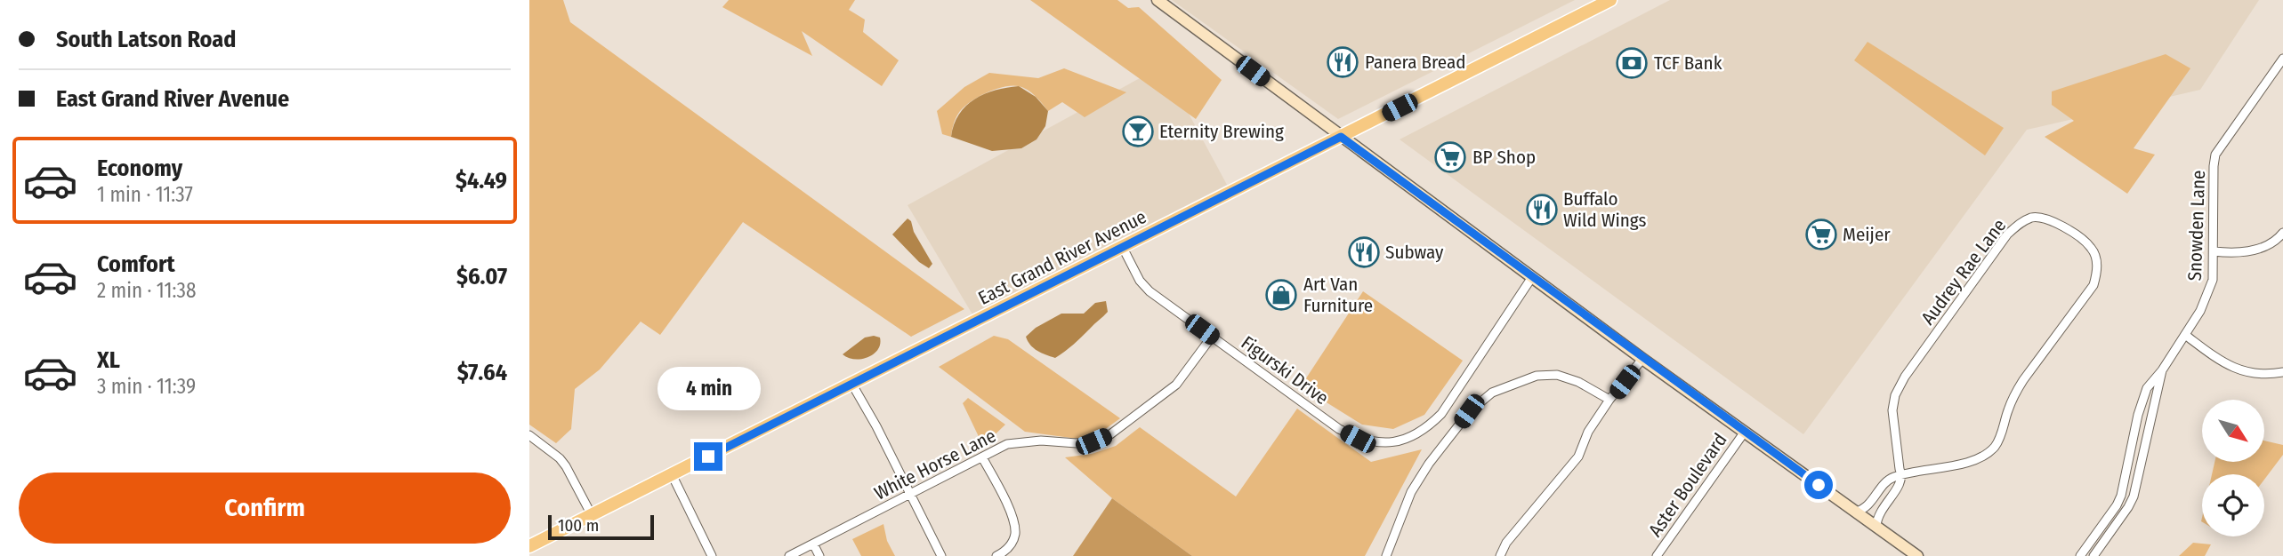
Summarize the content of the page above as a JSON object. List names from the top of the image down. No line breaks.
{"streets":{"main road":["East Grand River Avenue"],"street":["Snowden Lane","Audrey Rae Lane","Figurski Drive","White Horse Lane","Aster Boulevard"]},"crossings":[["East Grand River Avenue","Figurski Drive"],["Figurski Drive","White Horse Lane"]],"places":{"restaurant":["Panera Bread","Buffalo Wild Wings","Subway"],"bank":["TCF Bank"],"bar":["Eternity Brewing"],"supermarket":["BP Shop","Meijer"],"shop":["Art Van Furniture"]},"scale_bar":"100 m","north":"bottom right","page":{"banner":["South Latson Road","East Grand River Avenue"],"list":[{"name":"Economy","note":"1 min · 11:37","value":"$4.49"},{"name":"Comfort","note":"2 min · 11:38","value":"$6.07"},{"name":"XL","note":"3 min · 11:39","value":"$7.64"}],"bubble":"4 min","buttons":"Confirm","scale":"100 m"}}
